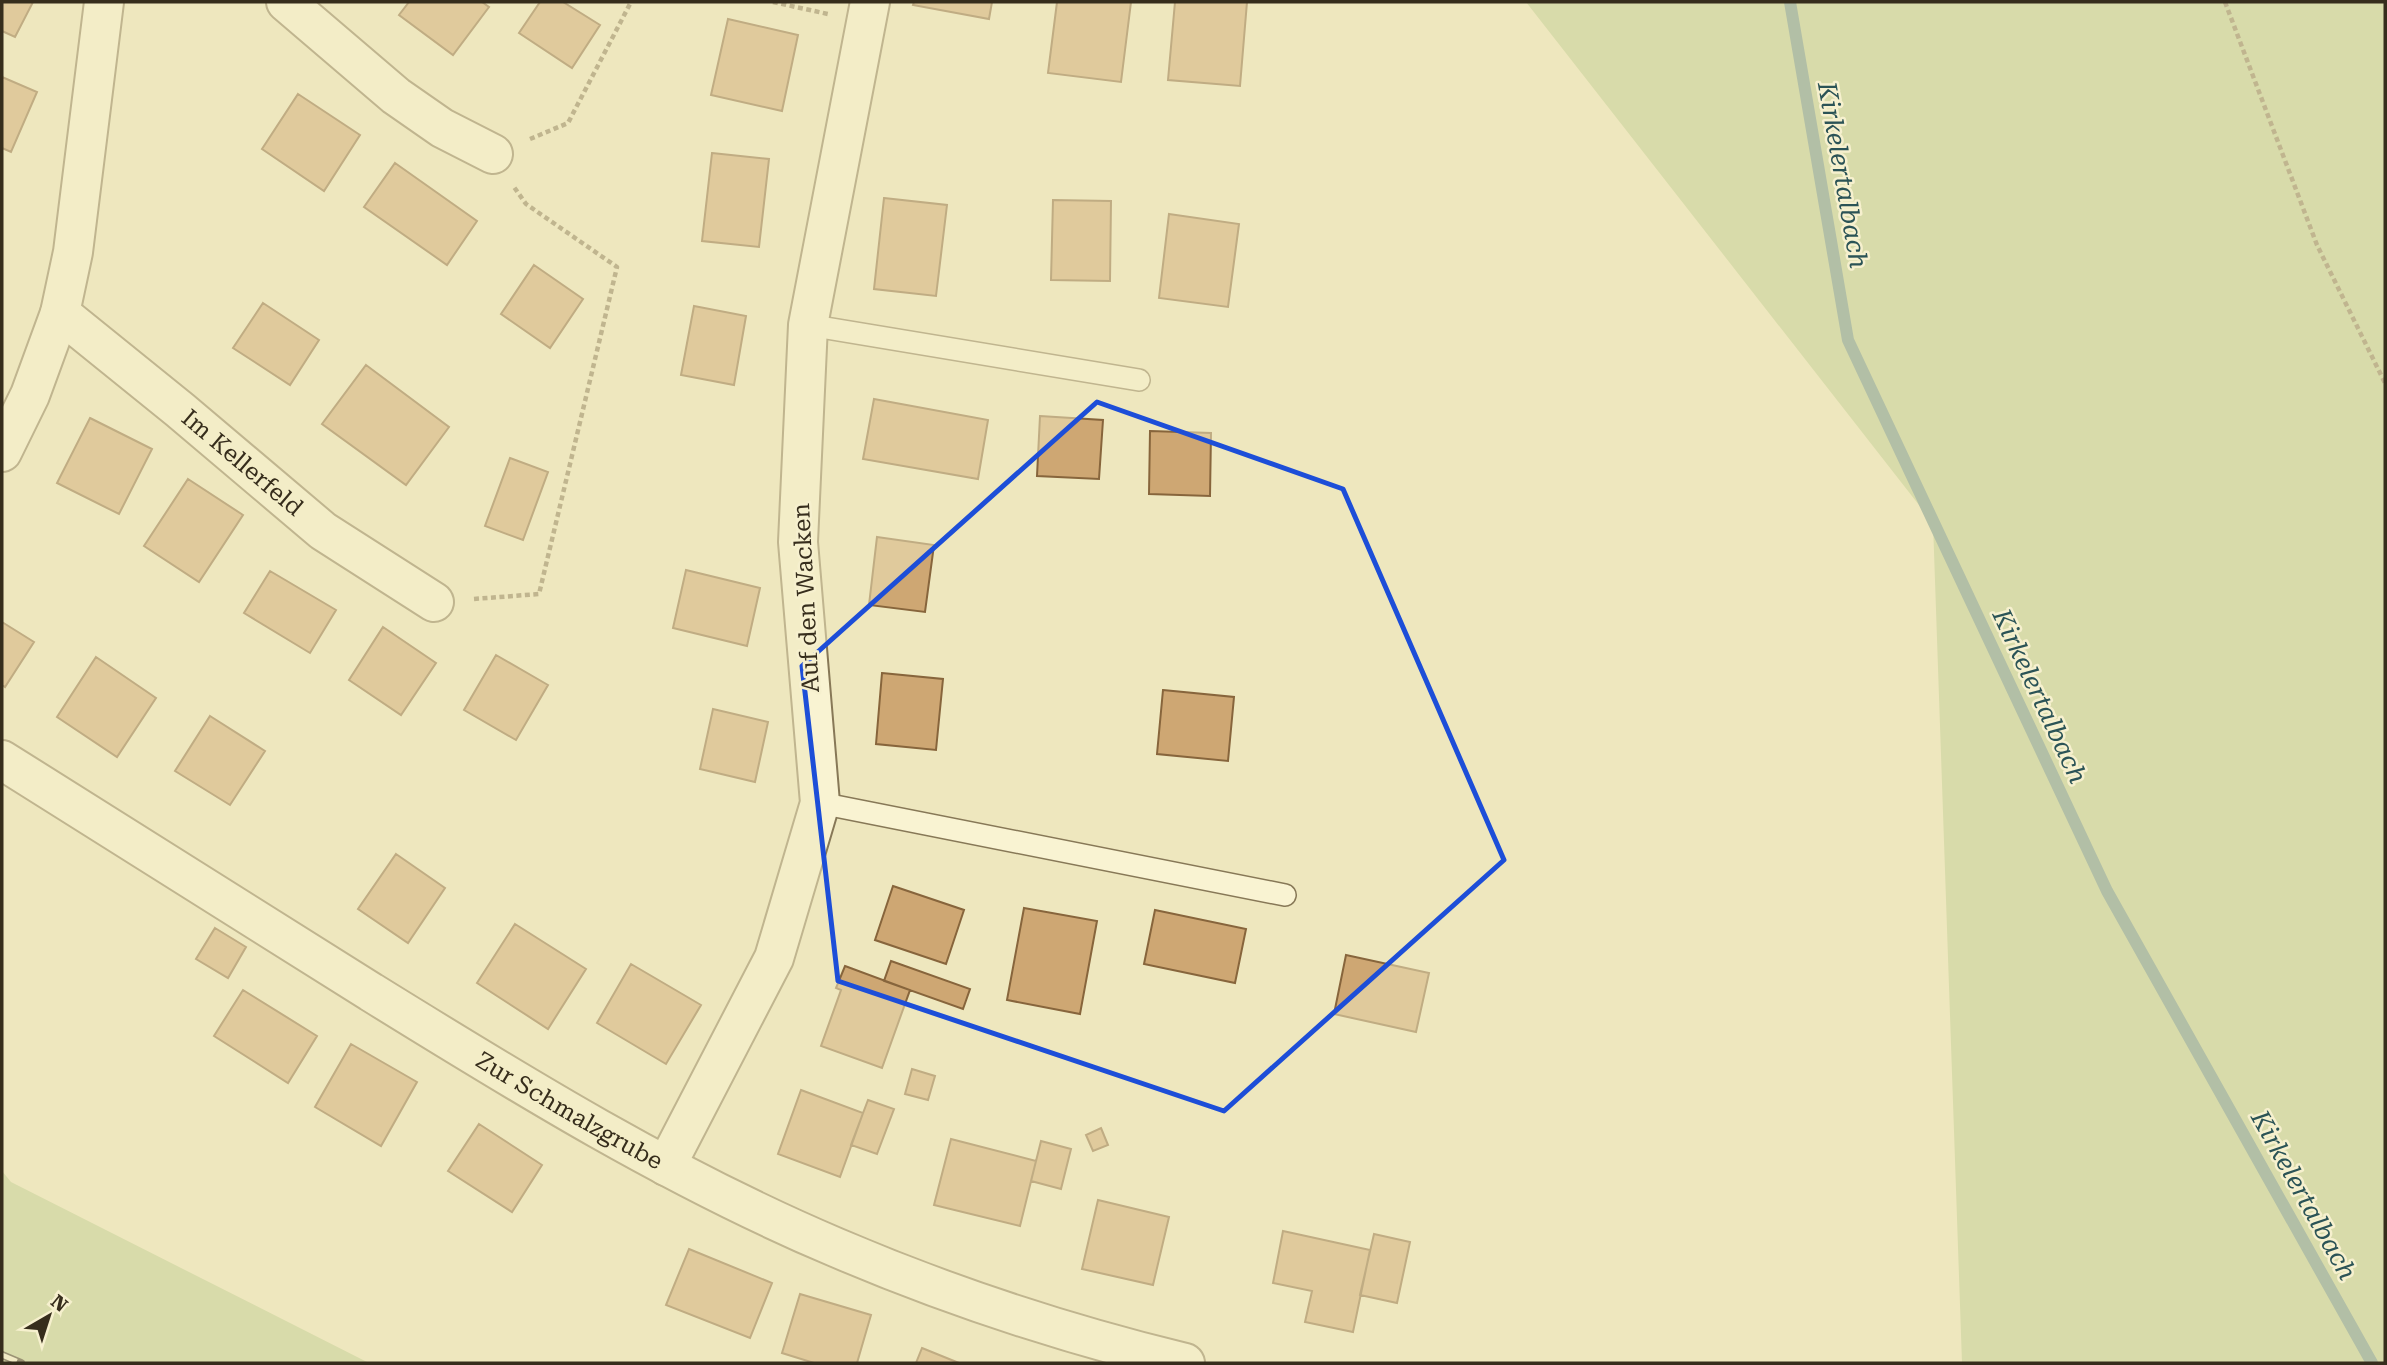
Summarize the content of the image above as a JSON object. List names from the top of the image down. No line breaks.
{"streets":{"street":["Im Kellerfeld","Auf den Wacken","Zur Schmalzgrube"]},"crossings":[["Auf den Wacken","Zur Schmalzgrube"]],"water":["Kirkelertalbach"],"north":"top right"}
